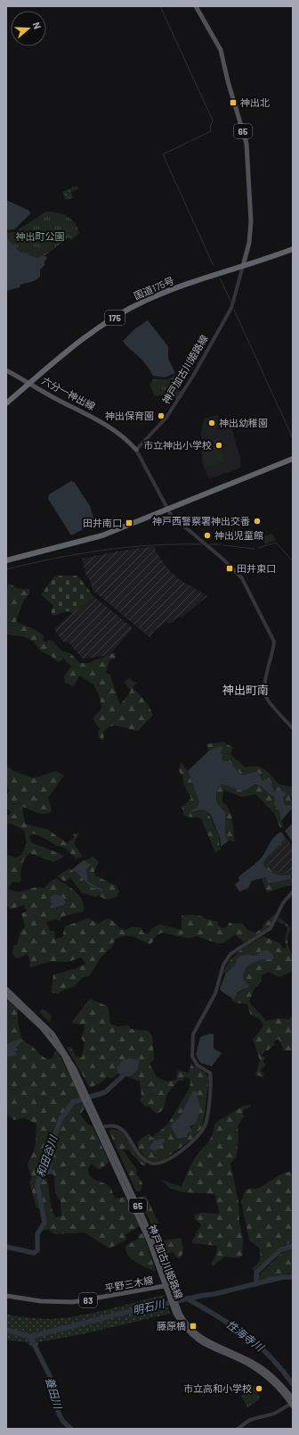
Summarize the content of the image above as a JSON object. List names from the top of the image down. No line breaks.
{"streets":{"highway":["国道175号","175"],"main road":["65","神戸加古川姫路線","六分一神出線","平野三木線","83"]},"crossings":[["国道175号","神戸加古川姫路線"],["国道175号","六分一神出線"],["神戸加古川姫路線","六分一神出線"],["神戸加古川姫路線","平野三木線"]],"districts":["神出町南"],"water":["和田谷川","明石川","性海寺川","養田川"],"parks":["神出町公園"],"places":{"transit":["神出北","田井南口","田井東口","藤原橋"],"other":["神出保育園","神出幼稚園","市立神出小学校","神戸西警察署神出交番","神出児童館","市立高和小学校"]},"north":"right"}
